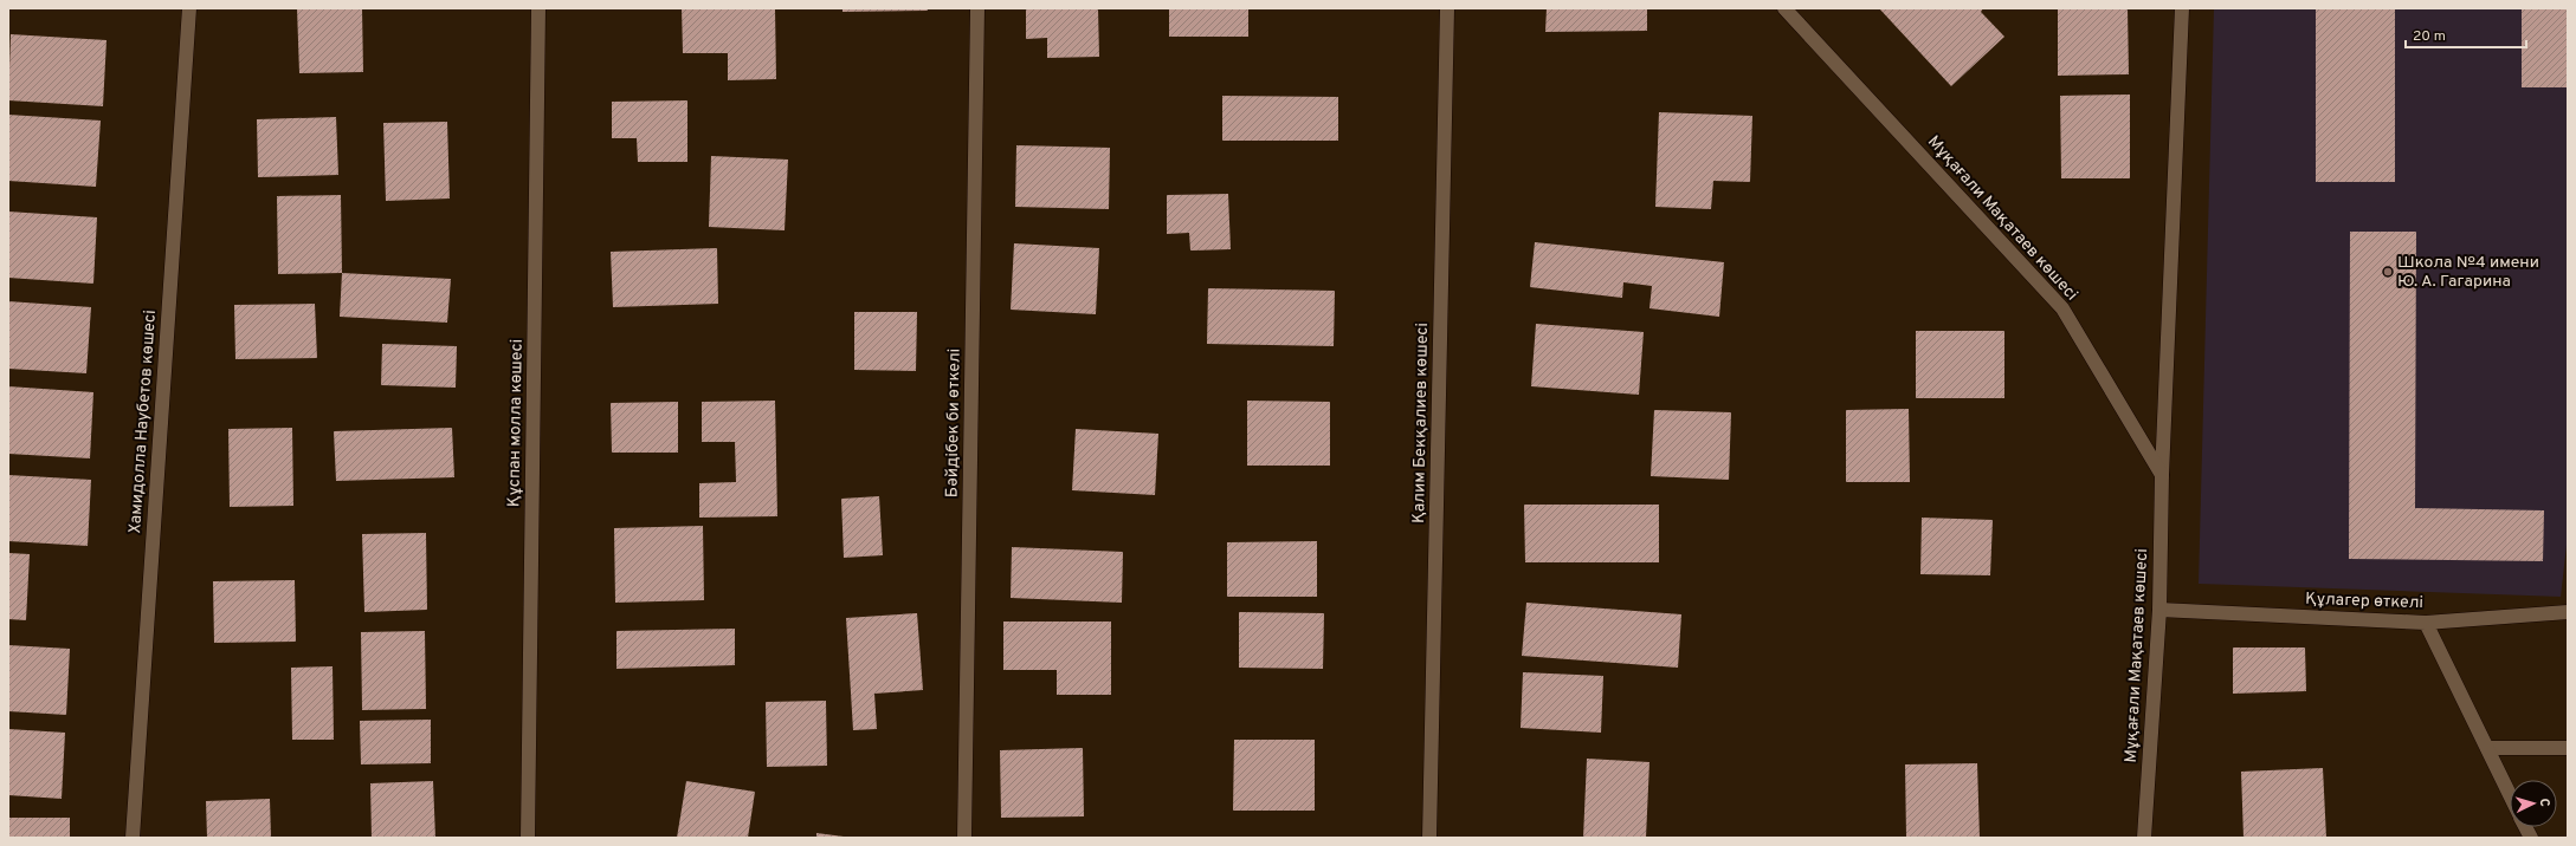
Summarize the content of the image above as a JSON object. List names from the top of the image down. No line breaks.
{"streets":{"street":["Мұқағали Мақатаев көшесі","Хамидолла Наубетов көшесі","Құспан молла көшесі","Бәйдібек би өткелі","Қалим Бекқалиев көшесі","Құлагер өткелі"]},"crossings":[["Мұқағали Мақатаев көшесі","Құлагер өткелі"]],"places":["Школа №4 имени Ю. А. Гагарина"],"scale_bar":"20 m","north":"right"}
